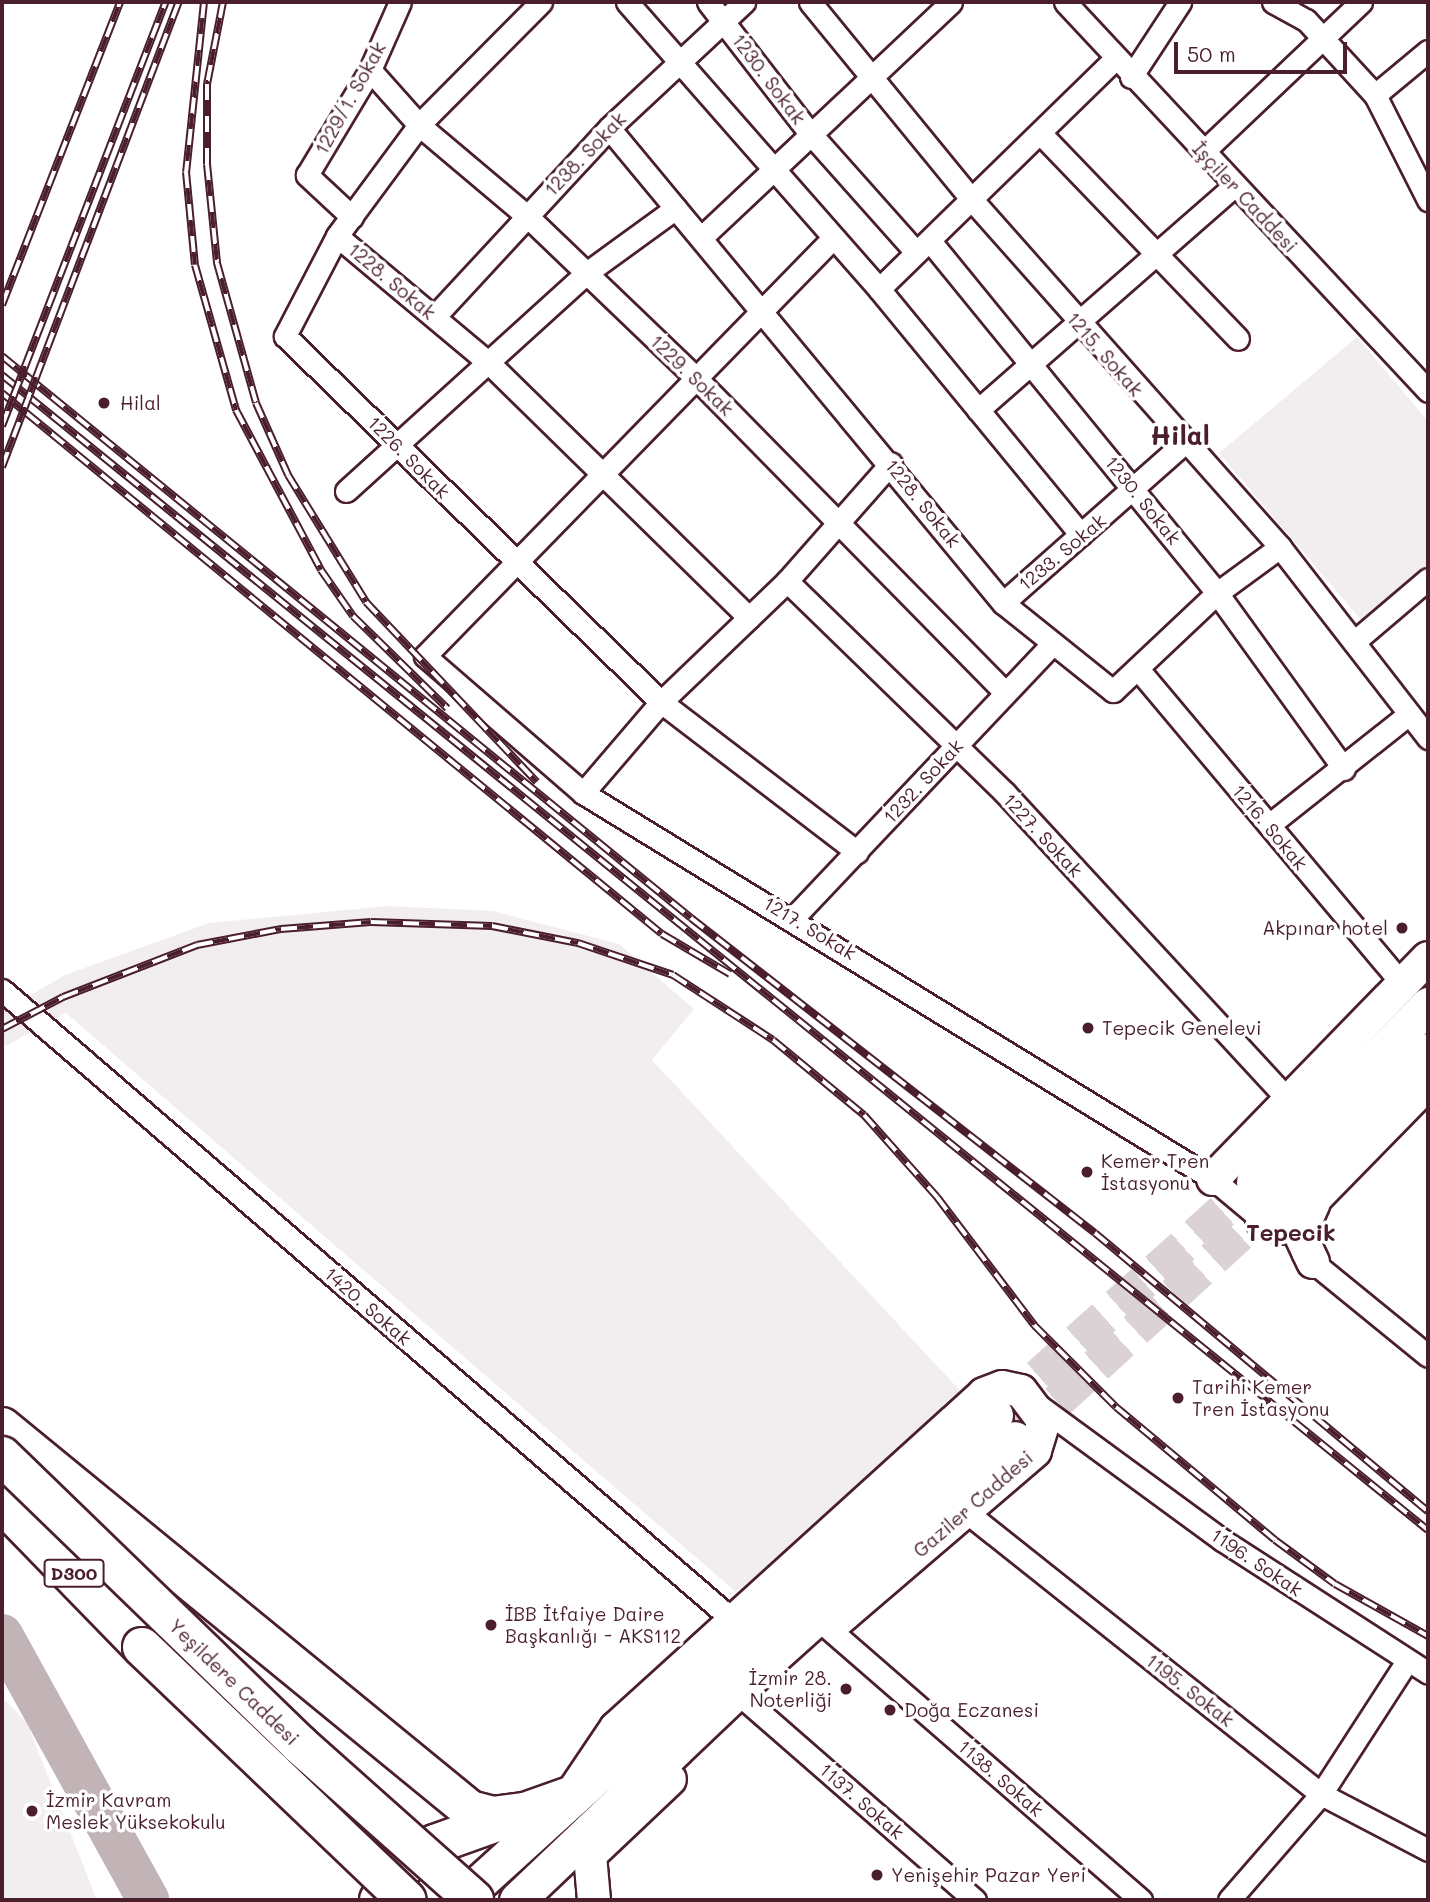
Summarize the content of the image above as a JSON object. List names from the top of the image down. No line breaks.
{"streets":{"highway":["D300","Yeşildere Caddesi"],"main road":["Gaziler Caddesi"],"street":["1230. Sokak","1229/1. Sokak","1238. Sokak","İşçiler Caddesi","1228. Sokak","1215. Sokak","1229. Sokak","1226. Sokak","1233. Sokak","1232. Sokak","1216. Sokak","1227. Sokak","1217. Sokak","1420. Sokak","1196. Sokak","1195. Sokak","1138. Sokak","1137. Sokak"]},"crossings":[["1230. Sokak","1238. Sokak"],["1230. Sokak","1228. Sokak"],["1230. Sokak","1233. Sokak"],["1229/1. Sokak","1229. Sokak"],["1229/1. Sokak","1226. Sokak"],["1238. Sokak","1228. Sokak"],["1238. Sokak","1229. Sokak"],["1228. Sokak","1215. Sokak"],["1228. Sokak","1226. Sokak"],["1228. Sokak","1233. Sokak"],["1228. Sokak","1232. Sokak"],["1228. Sokak","1216. Sokak"],["1215. Sokak","1233. Sokak"],["1229. Sokak","1226. Sokak"],["1229. Sokak","1232. Sokak"],["1226. Sokak","1232. Sokak"],["1226. Sokak","1217. Sokak"],["1232. Sokak","1227. Sokak"],["1232. Sokak","1217. Sokak"],["Gaziler Caddesi","1196. Sokak"],["Gaziler Caddesi","1195. Sokak"],["Gaziler Caddesi","1138. Sokak"],["Gaziler Caddesi","1137. Sokak"]],"districts":["Hilal","Tepecik"],"places":["Hilal","Akpınar hotel","Tepecik Genelevi","Kemer Tren İstasyonu","Tarihi Kemer Tren İstasyonu","İBB İtfaiye Daire Başkanlığı - AKS112","İzmir 28. Noterliği","Doğa Eczanesi","İzmir Kavram Meslek Yüksekokulu","Yenişehir Pazar Yeri"],"scale_bar":"50 m"}
